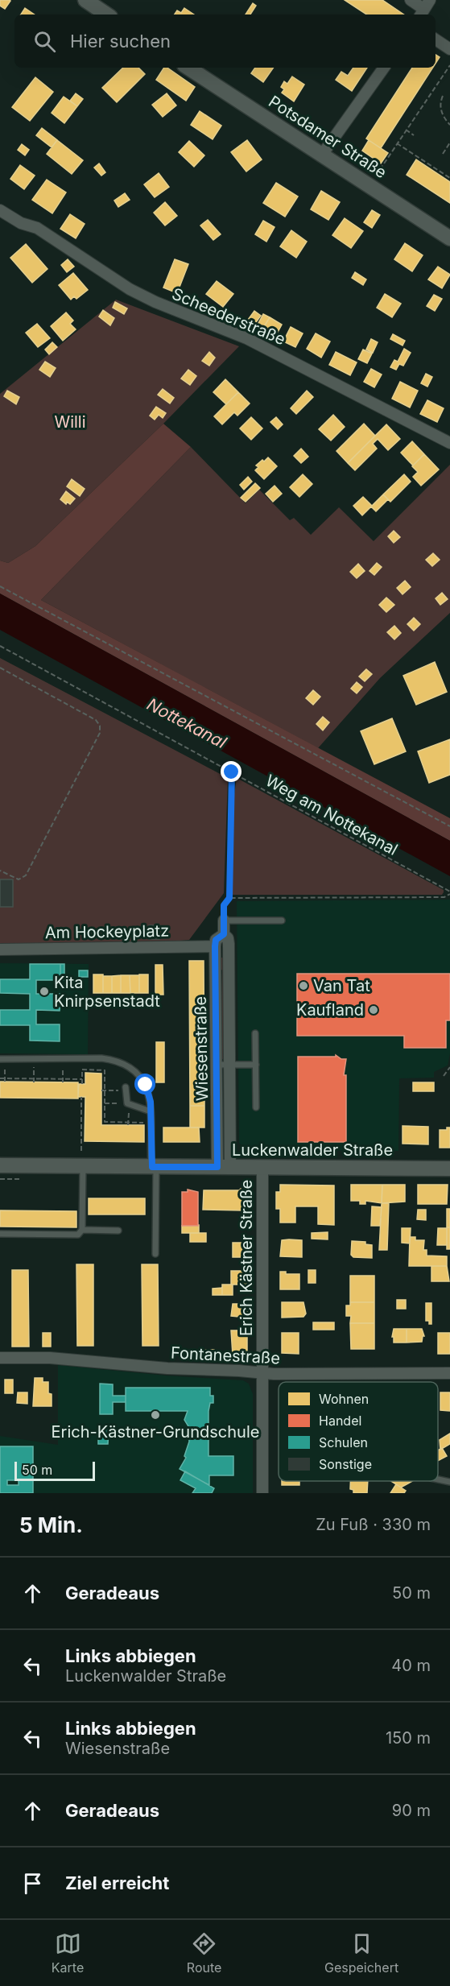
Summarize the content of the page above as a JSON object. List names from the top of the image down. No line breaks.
{"streets":{"main road":["Potsdamer Straße","Luckenwalder Straße"],"street":["Scheederstraße","Am Hockeyplatz","Wiesenstraße","Erich Kästner Straße","Fontanestraße"],"path":["Weg am Nottekanal"]},"crossings":[["Am Hockeyplatz","Wiesenstraße"],["Wiesenstraße","Luckenwalder Straße"],["Luckenwalder Straße","Erich Kästner Straße"],["Erich Kästner Straße","Fontanestraße"]],"water":["Nottekanal"],"parks":["Willi"],"places":["Van Tat","Kita Knirpsenstadt","Kaufland","Erich-Kästner-Grundschule"],"legend":["Wohnen","Handel","Schulen","Sonstige"],"scale_bar":"50 m","page":{"search":"Hier suchen","scale":"50 m","heading":["5 Min.","Zu Fuß · 330 m"],"list":[["Geradeaus","50 m"],["Links abbiegen","Luckenwalder Straße","40 m"],["Links abbiegen","Wiesenstraße","150 m"],["Geradeaus","90 m"],"Ziel erreicht"],"nav":["Karte","Route","Gespeichert"]}}
